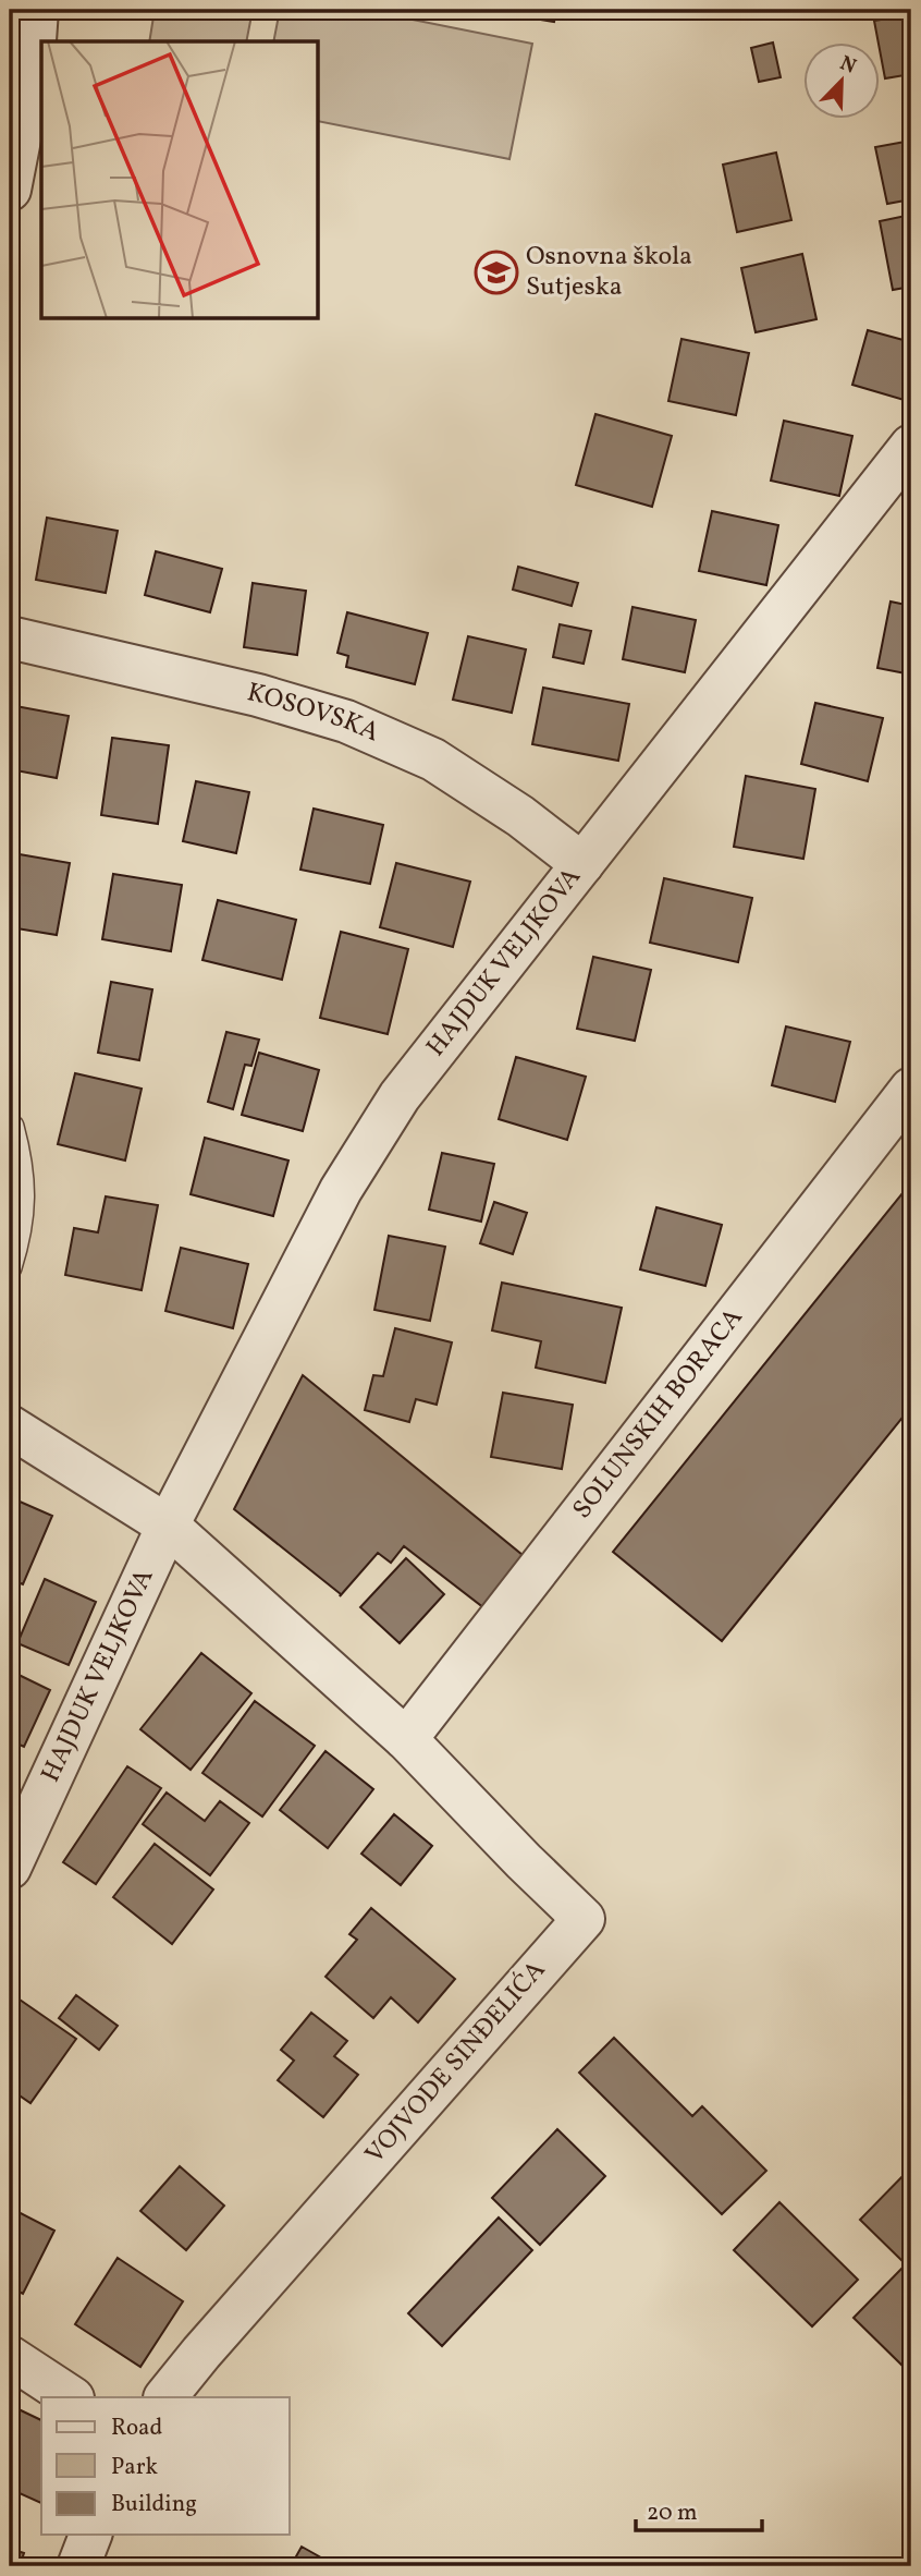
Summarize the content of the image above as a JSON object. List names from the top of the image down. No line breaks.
{"streets":{"street":["KOSOVSKA","HAJDUK VELJKOVA","SOLUNSKIH BORACA","VOJVODE SINĐELIĆA"]},"crossings":[["KOSOVSKA","HAJDUK VELJKOVA"],["SOLUNSKIH BORACA","VOJVODE SINĐELIĆA"]],"places":{"school or university":["Osnovna škola Sutjeska"]},"legend":["Road","Park","Building"],"scale_bar":"20 m","north":"top right"}
